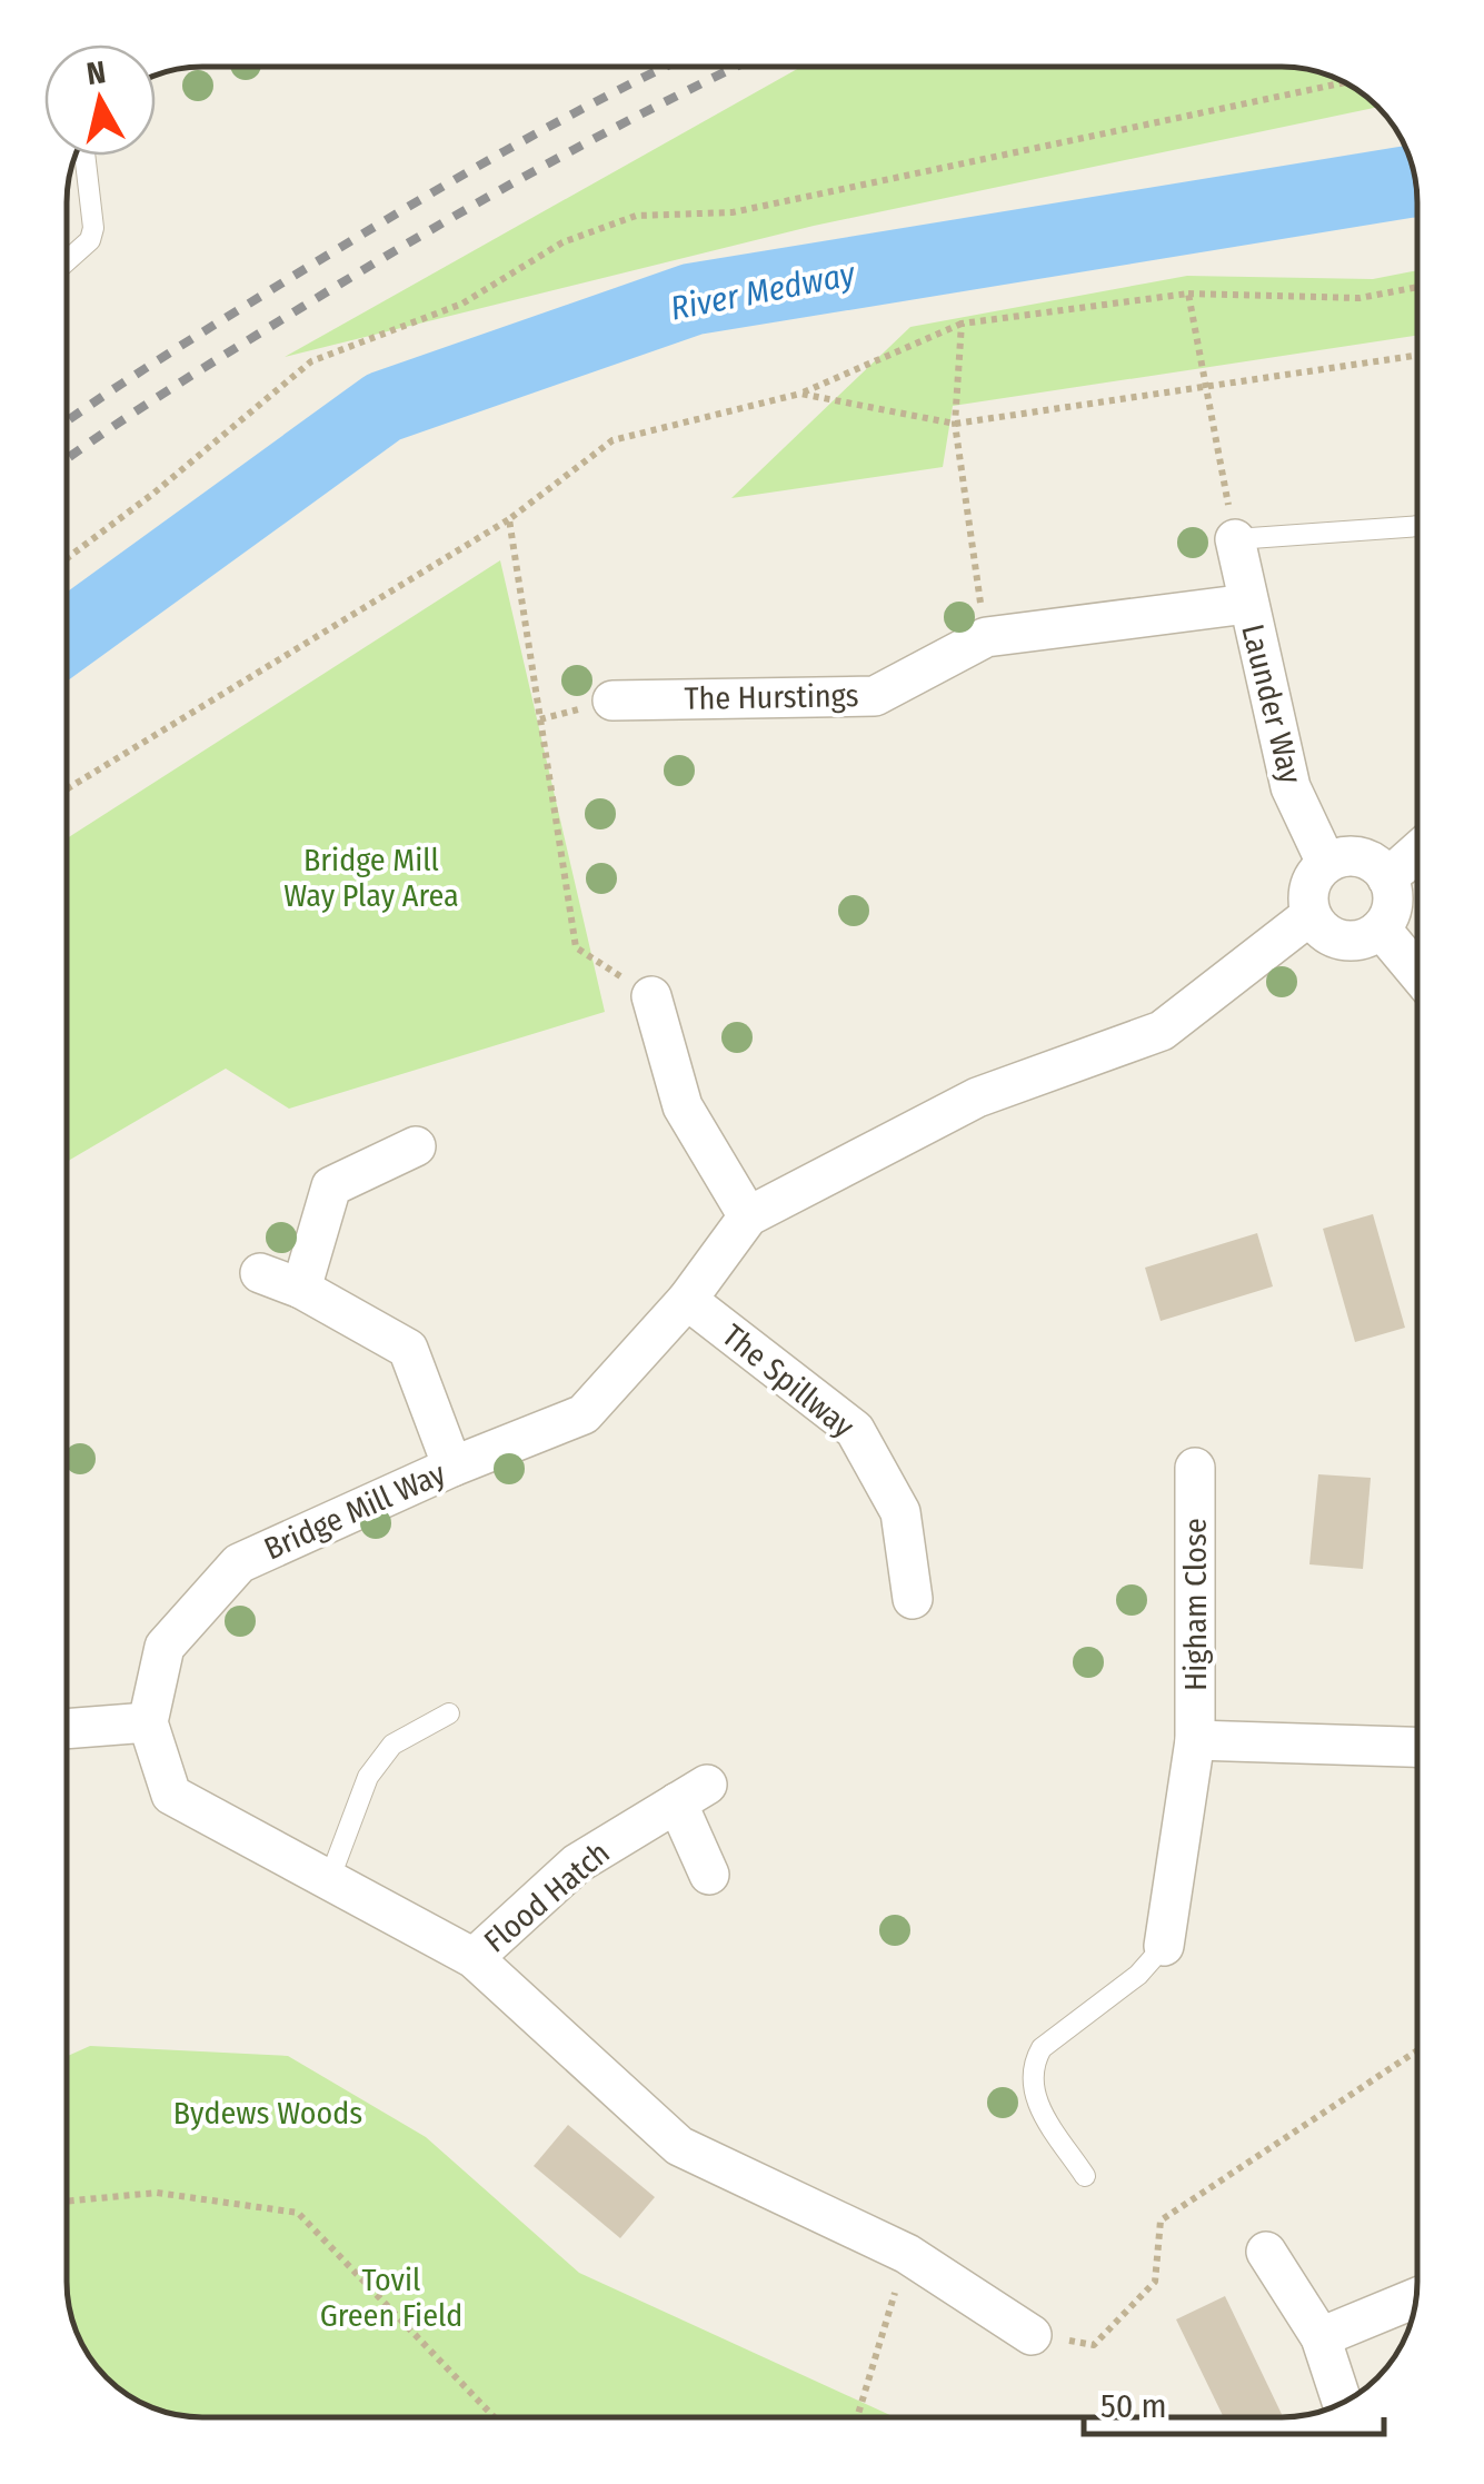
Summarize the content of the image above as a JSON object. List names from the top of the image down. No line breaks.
{"streets":{"street":["The Hurstings","Launder Way","The Spillway","Bridge Mill Way","Higham Close","Flood Hatch"]},"crossings":[["The Hurstings","Launder Way"],["Launder Way","Bridge Mill Way"],["The Spillway","Bridge Mill Way"]],"water":["River Medway"],"parks":["Bridge Mill Way Play Area","Bydews Woods","Tovil Green Field"],"scale_bar":"50 m","north":"top"}
